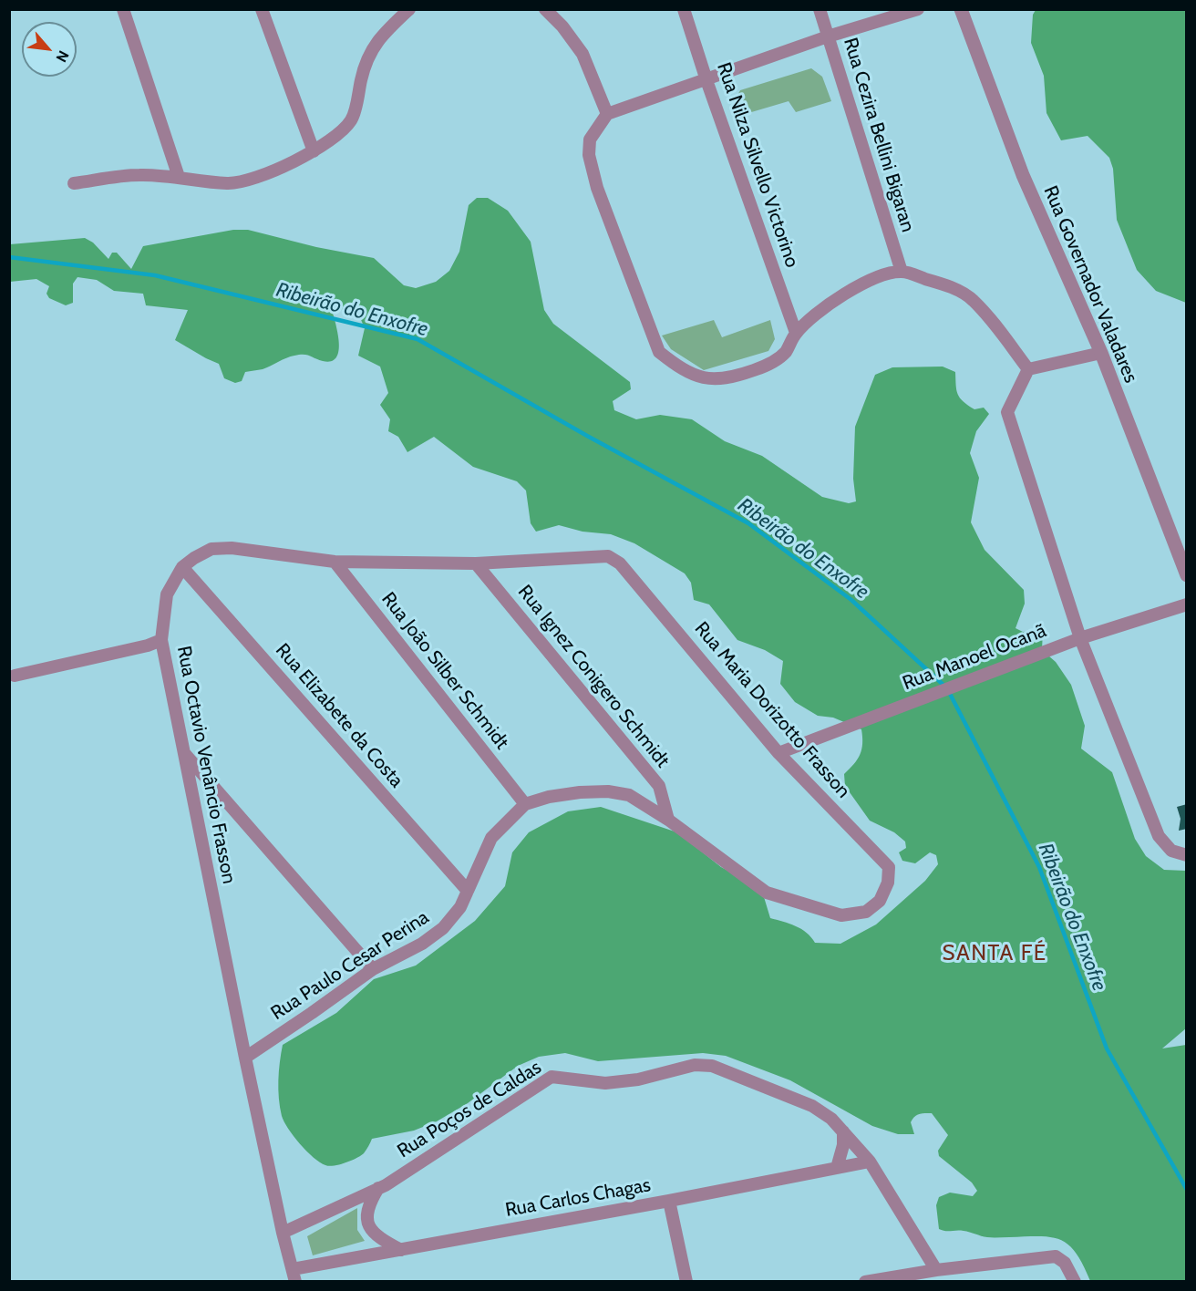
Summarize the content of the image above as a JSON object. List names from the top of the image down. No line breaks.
{"streets":{"street":["Rua Cezira Bellini Bigaran","Rua Nilza Silvello Victorino","Rua Governador Valadares","Rua Manoel Ocanã","Rua João Silber Schmidt","Rua Ignez Conigero Schmidt","Rua Maria Dorizotto Frasson","Rua Elizabete da Costa","Rua Octavio Venâncio Frasson","Rua Paulo Cesar Perina","Rua Poços de Caldas","Rua Carlos Chagas"]},"crossings":[["Rua Manoel Ocanã","Rua Maria Dorizotto Frasson"],["Rua João Silber Schmidt","Rua Octavio Venâncio Frasson"],["Rua João Silber Schmidt","Rua Paulo Cesar Perina"],["Rua Ignez Conigero Schmidt","Rua Maria Dorizotto Frasson"],["Rua Ignez Conigero Schmidt","Rua Octavio Venâncio Frasson"],["Rua Ignez Conigero Schmidt","Rua Paulo Cesar Perina"],["Rua Maria Dorizotto Frasson","Rua Octavio Venâncio Frasson"],["Rua Maria Dorizotto Frasson","Rua Paulo Cesar Perina"],["Rua Elizabete da Costa","Rua Octavio Venâncio Frasson"],["Rua Elizabete da Costa","Rua Paulo Cesar Perina"],["Rua Octavio Venâncio Frasson","Rua Paulo Cesar Perina"],["Rua Octavio Venâncio Frasson","Rua Poços de Caldas"],["Rua Octavio Venâncio Frasson","Rua Carlos Chagas"],["Rua Poços de Caldas","Rua Carlos Chagas"]],"districts":["SANTA FÉ"],"water":["Ribeirão do Enxofre"],"north":"bottom right"}
